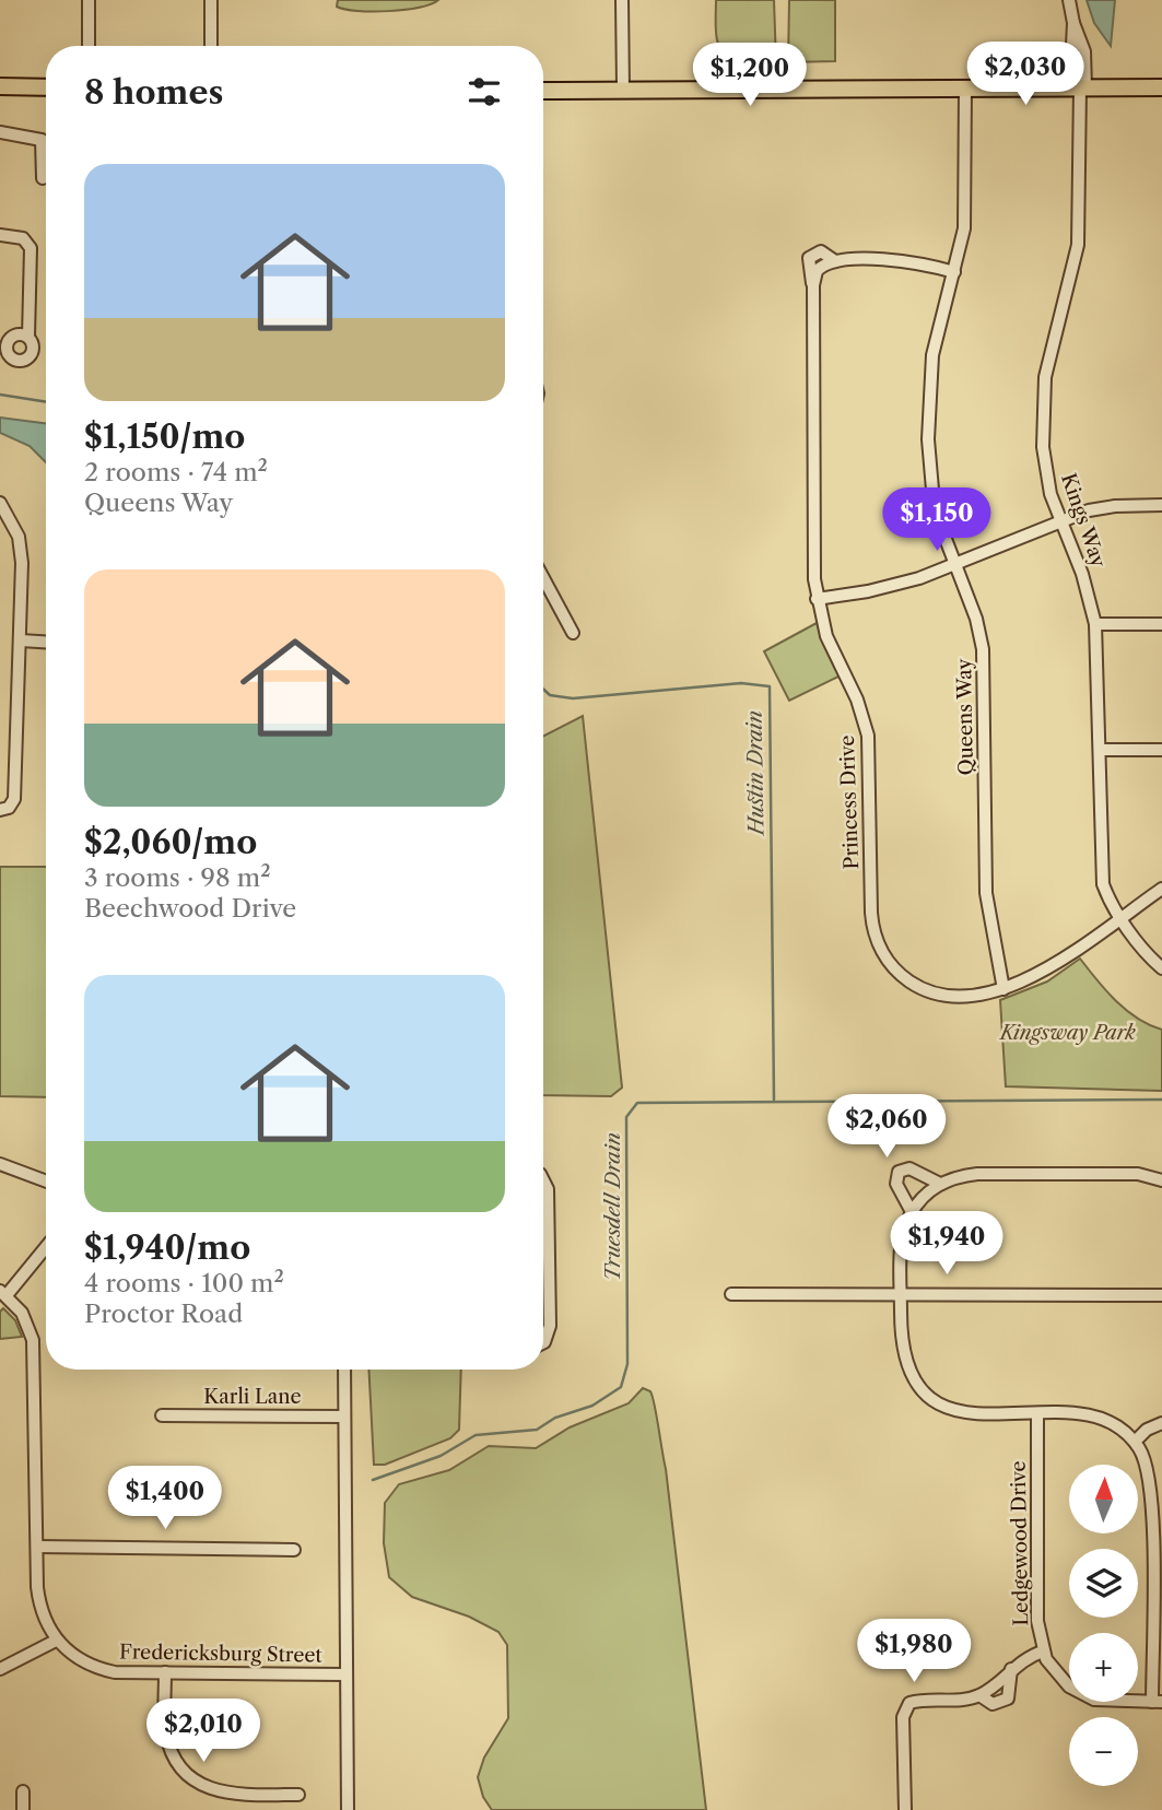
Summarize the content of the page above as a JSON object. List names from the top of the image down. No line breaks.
{"streets":{"street":["Kings Way","Queens Way","Princess Drive","Karli Lane","Ledgewood Drive","Fredericksburg Street"]},"crossings":[["Kings Way","Princess Drive"],["Queens Way","Princess Drive"]],"water":["Hustin Drain","Truesdell Drain"],"parks":["Kingsway Park"],"north":"top","page":{"price":["$2,030","$1,200","$1,150","$2,060","$1,940","$1,400","$1,980","$2,010"],"heading":"8 homes","list":[{"name":"$1,150/mo","note":"2 rooms · 74 m² · Queens Way"},{"name":"$2,060/mo","note":"3 rooms · 98 m² · Beechwood Drive"},{"name":"$1,940/mo","note":"4 rooms · 100 m² · Proctor Road"}],"map_buttons":["+","−"]}}
